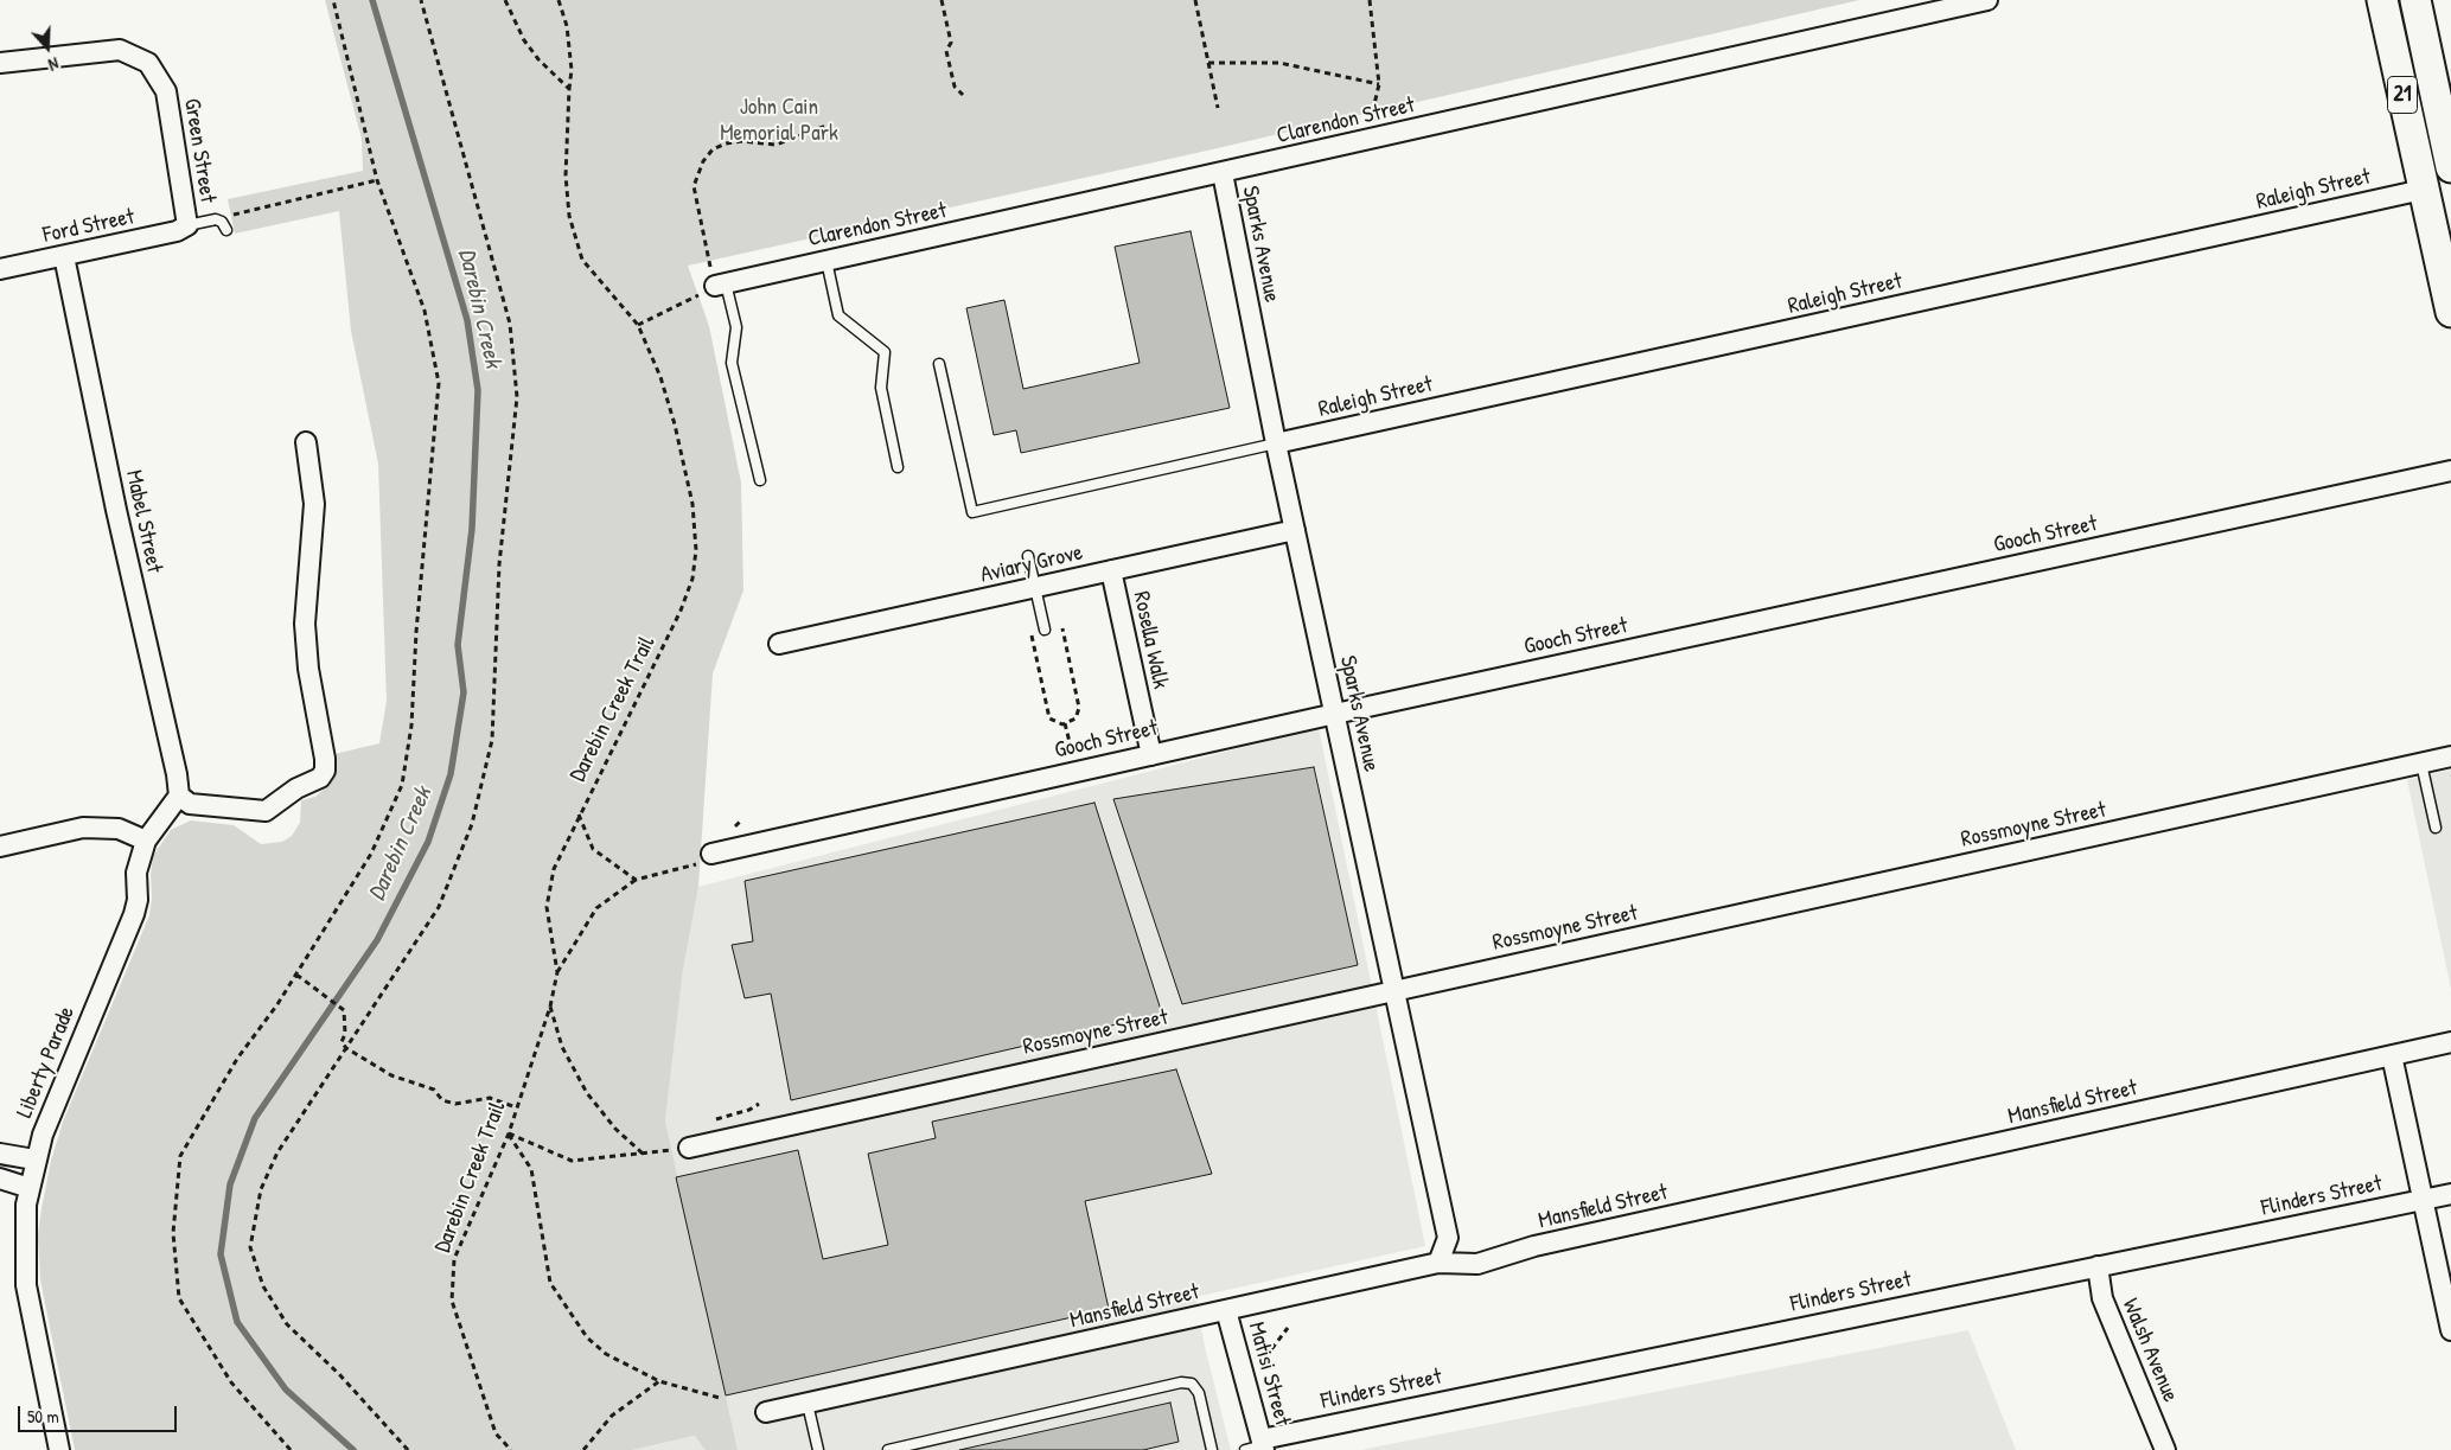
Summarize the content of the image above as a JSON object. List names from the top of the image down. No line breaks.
{"streets":{"main road":["21"],"street":["Clarendon Street","Green Street","Raleigh Street","Ford Street","Sparks Avenue","Mabel Street","Gooch Street","Aviary Grove","Rosella Walk","Rossmoyne Street","Liberty Parade","Mansfield Street","Flinders Street","Walsh Avenue","Matisi Street"],"path":["Darebin Creek Trail"]},"crossings":[["21","Raleigh Street"],["Clarendon Street","Sparks Avenue"],["Green Street","Ford Street"],["Raleigh Street","Sparks Avenue"],["Ford Street","Mabel Street"],["Sparks Avenue","Gooch Street"],["Sparks Avenue","Aviary Grove"],["Sparks Avenue","Rossmoyne Street"],["Sparks Avenue","Mansfield Street"],["Mabel Street","Liberty Parade"],["Gooch Street","Rosella Walk"],["Aviary Grove","Rosella Walk"],["Mansfield Street","Matisi Street"],["Flinders Street","Walsh Avenue"],["Flinders Street","Matisi Street"]],"water":["Darebin Creek"],"parks":["John Cain Memorial Park"],"scale_bar":"50 m","north":"bottom"}
